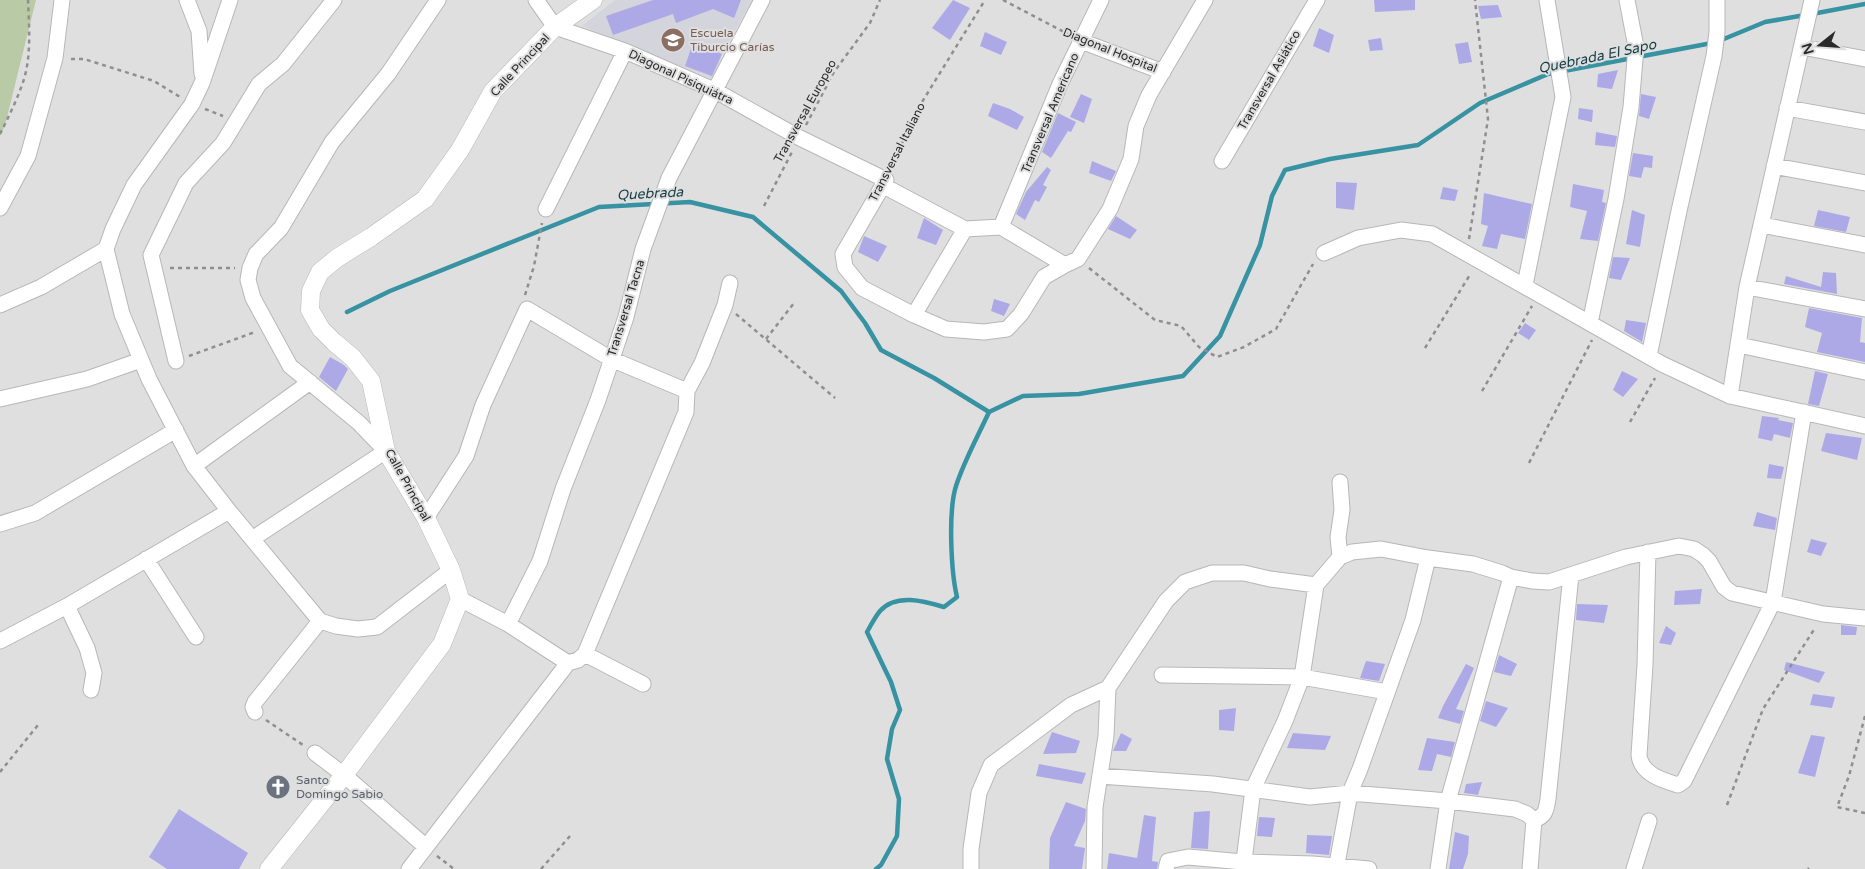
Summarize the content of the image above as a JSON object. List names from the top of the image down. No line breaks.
{"streets":{"street":["Diagonal Hospital","Calle Principal","Diagonal Pisiquiátra","Transversal Asiático","Transversal Americano","Transversal Italiano","Transversal Tacna"],"path":["Transversal Europeo"]},"crossings":[["Diagonal Hospital","Transversal Americano"],["Calle Principal","Diagonal Pisiquiátra"],["Diagonal Pisiquiátra","Transversal Europeo"],["Diagonal Pisiquiátra","Transversal Italiano"],["Diagonal Pisiquiátra","Transversal Tacna"]],"water":["Quebrada El Sapo","Quebrada"],"places":{"school or university":["Escuela Tiburcio Carías"],"church":["Santo Domingo Sabio"]},"north":"left"}
